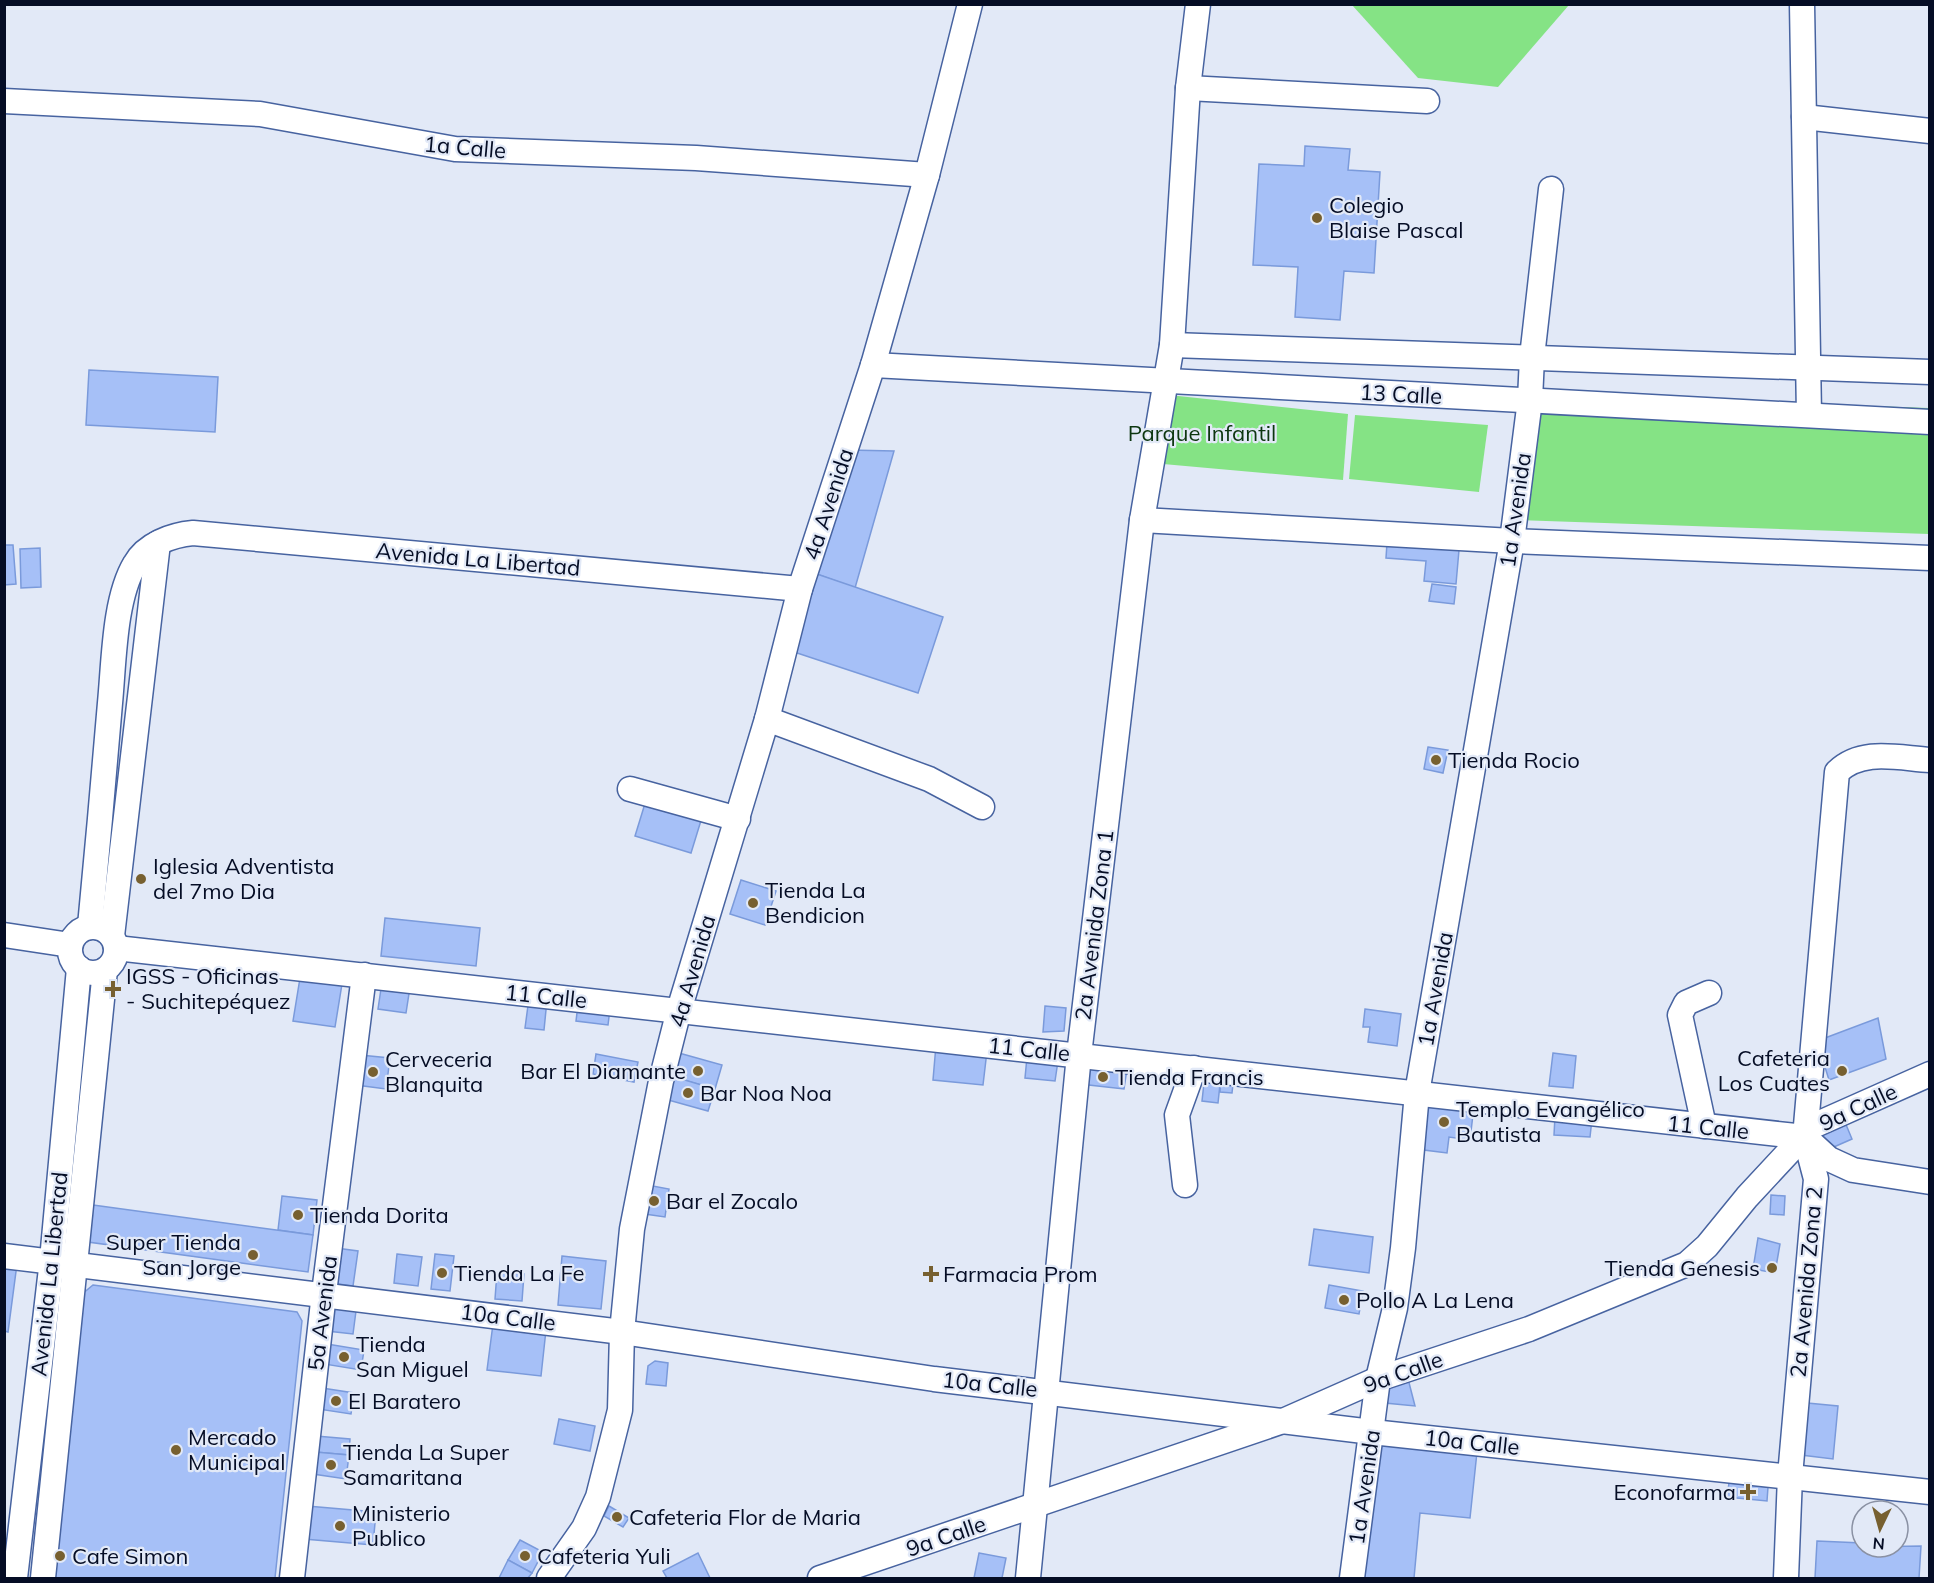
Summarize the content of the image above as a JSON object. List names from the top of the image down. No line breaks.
{"streets":{"street":["1a Calle","13 Calle","4a Avenida","1a Avenida","Avenida La Libertad","2a Avenida Zona 1","11 Calle","9a Calle","2a Avenida Zona 2","5a Avenida","10a Calle"]},"crossings":[["1a Calle","4a Avenida"],["13 Calle","4a Avenida"],["13 Calle","1a Avenida"],["13 Calle","2a Avenida Zona 1"],["4a Avenida","Avenida La Libertad"],["4a Avenida","11 Calle"],["4a Avenida","10a Calle"],["1a Avenida","11 Calle"],["1a Avenida","9a Calle"],["1a Avenida","10a Calle"],["Avenida La Libertad","11 Calle"],["Avenida La Libertad","10a Calle"],["2a Avenida Zona 1","11 Calle"],["2a Avenida Zona 1","9a Calle"],["2a Avenida Zona 1","10a Calle"],["11 Calle","9a Calle"],["11 Calle","2a Avenida Zona 2"],["11 Calle","5a Avenida"],["9a Calle","2a Avenida Zona 2"],["9a Calle","10a Calle"],["2a Avenida Zona 2","10a Calle"],["5a Avenida","10a Calle"]],"parks":["Parque Infantil"],"places":{"other":["Colegio Blaise Pascal","Tienda Rocio","Iglesia Adventista del 7mo Dia","Tienda La Bendicion","Bar El Diamante","Cafeteria Los Cuates","Cerveceria Blanquita","Tienda Francis","Bar Noa Noa","Templo Evangélico Bautista","Bar el Zocalo","Tienda Dorita","Super Tienda San Jorge","Tienda Genesis","Tienda La Fe","Pollo A La Lena","Tienda San Miguel","El Baratero","Mercado Municipal","Tienda La Super Samaritana","Cafeteria Flor de Maria","Ministerio Publico","Cafe Simon","Cafeteria Yuli"],"health":["IGSS - Oficinas - Suchitepéquez","Farmacia Prom","Econofarma"]},"north":"bottom"}
